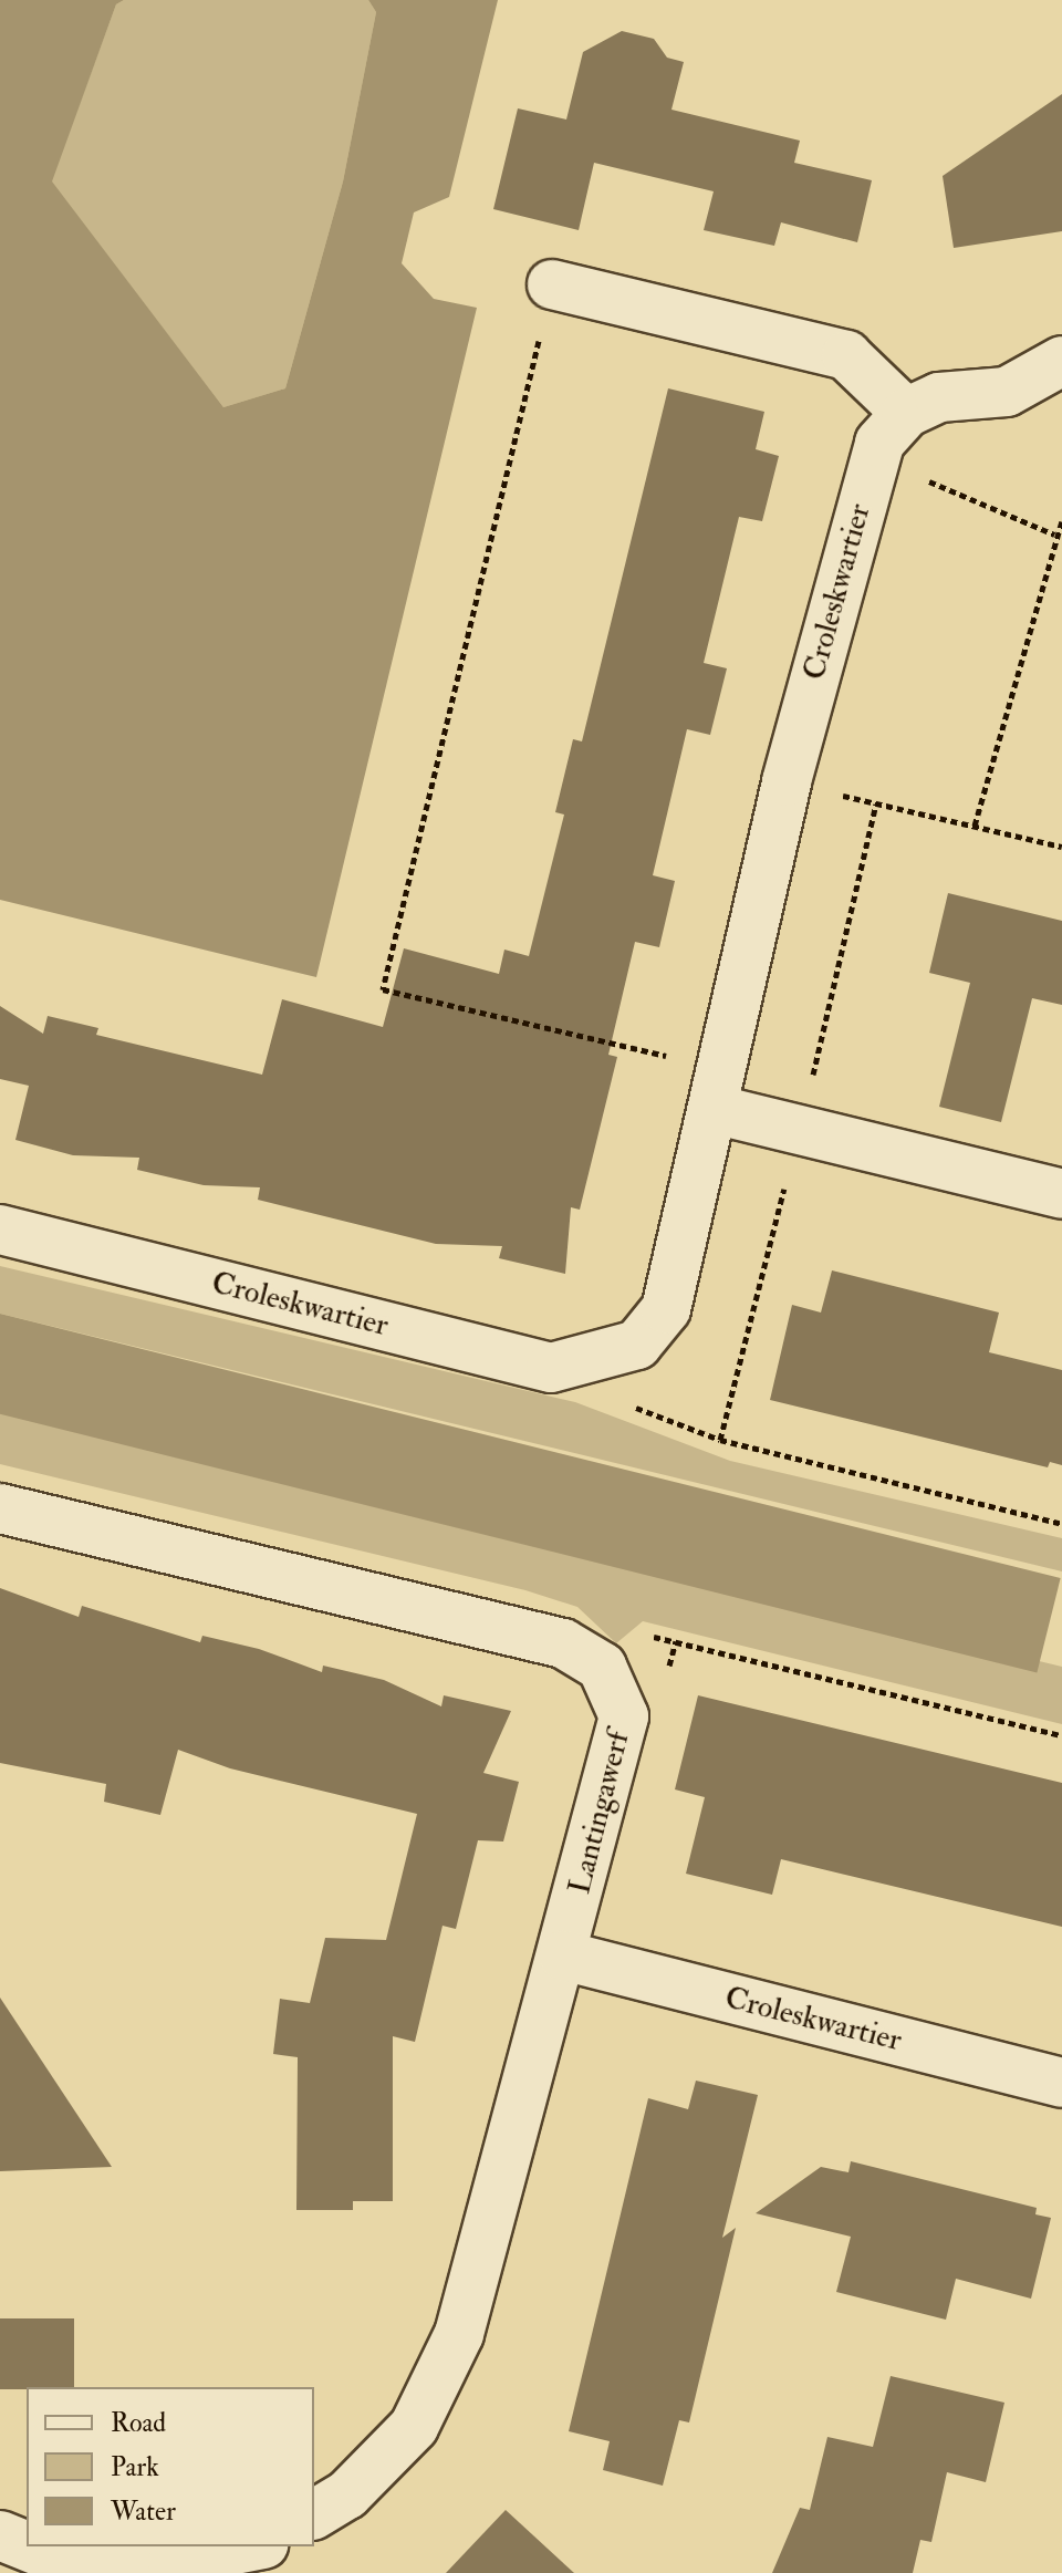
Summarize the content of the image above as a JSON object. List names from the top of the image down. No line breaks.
{"streets":{"street":["Croleskwartier","Lantingawerf"]},"crossings":[["Croleskwartier","Lantingawerf"]],"legend":["Road","Park","Water"]}
